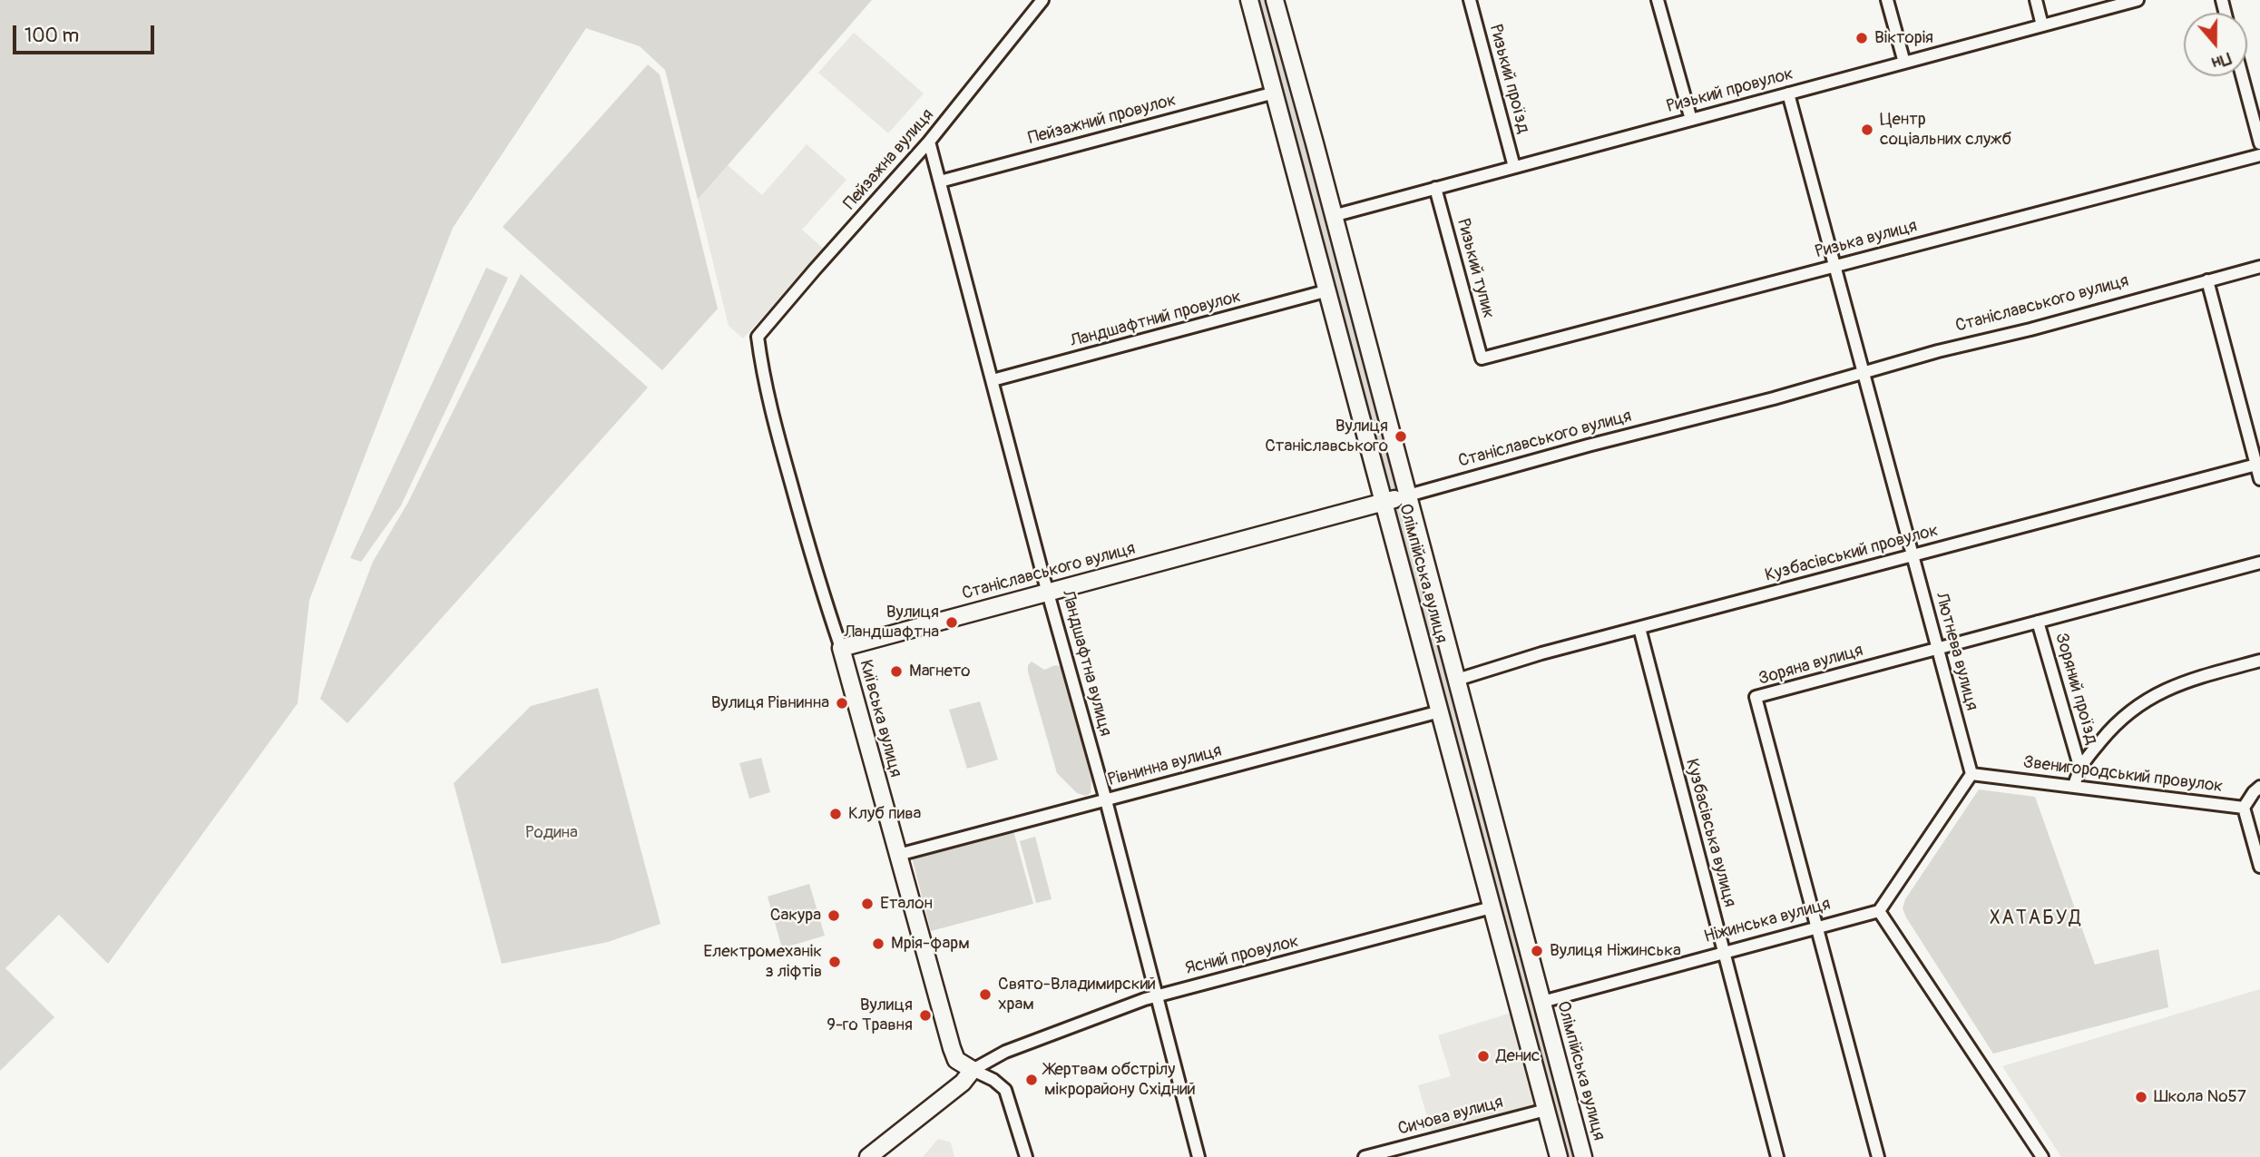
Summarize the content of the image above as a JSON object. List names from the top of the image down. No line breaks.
{"streets":{"main road":["Станіславського вулиця","Олімпійська вулиця","Київська вулиця","Ніжинська вулиця"],"street":["Ризький проїзд","Ризький провулок","Пейзажний провулок","Пейзажна вулиця","Ризька вулиця","Ризький тупик","Ландшафтний провулок","Кузбасівський провулок","Лютнева вулиця","Ландшафтна вулиця","Зоряна вулиця","Зоряний проїзд","Рівнинна вулиця","Звенигородський провулок","Кузбасівська вулиця","Ясний провулок","Сичова вулиця"]},"crossings":[["Ризький проїзд","Ризький провулок"],["Ризький провулок","Ризький тупик"],["Ризький провулок","Олімпійська вулиця"],["Ризький провулок","Лютнева вулиця"],["Пейзажний провулок","Олімпійська вулиця"],["Пейзажний провулок","Ландшафтна вулиця"],["Пейзажна вулиця","Ландшафтна вулиця"],["Пейзажна вулиця","Київська вулиця"],["Ризька вулиця","Ризький тупик"],["Ризька вулиця","Лютнева вулиця"],["Станіславського вулиця","Олімпійська вулиця"],["Станіславського вулиця","Лютнева вулиця"],["Станіславського вулиця","Ландшафтна вулиця"],["Станіславського вулиця","Київська вулиця"],["Ландшафтний провулок","Олімпійська вулиця"],["Ландшафтний провулок","Ландшафтна вулиця"],["Кузбасівський провулок","Олімпійська вулиця"],["Кузбасівський провулок","Лютнева вулиця"],["Кузбасівський провулок","Кузбасівська вулиця"],["Олімпійська вулиця","Рівнинна вулиця"],["Олімпійська вулиця","Ніжинська вулиця"],["Олімпійська вулиця","Ясний провулок"],["Олімпійська вулиця","Сичова вулиця"],["Лютнева вулиця","Зоряна вулиця"],["Лютнева вулиця","Звенигородський провулок"],["Ландшафтна вулиця","Рівнинна вулиця"],["Ландшафтна вулиця","Ясний провулок"],["Зоряна вулиця","Зоряний проїзд"],["Зоряна вулиця","Ніжинська вулиця"],["Київська вулиця","Рівнинна вулиця"],["Київська вулиця","Ясний провулок"],["Кузбасівська вулиця","Ніжинська вулиця"]],"districts":["ХАТАБУД"],"parks":["Родина"],"places":["Вікторія","Центр соціальних служб","Вулиця Станіславського","Вулиця Ландшафтна","Магнето","Вулиця Рівнинна","Клуб пива","Еталон","Сакура","Мрія-фарм","Вулиця Ніжинська","Електромеханік з ліфтів","Свято-Владимирский храм","Вулиця 9-го Травня","Денис","Жертвам обстрілу мікрорайону Східний","Школа №57"],"scale_bar":"100 m","north":"bottom"}
